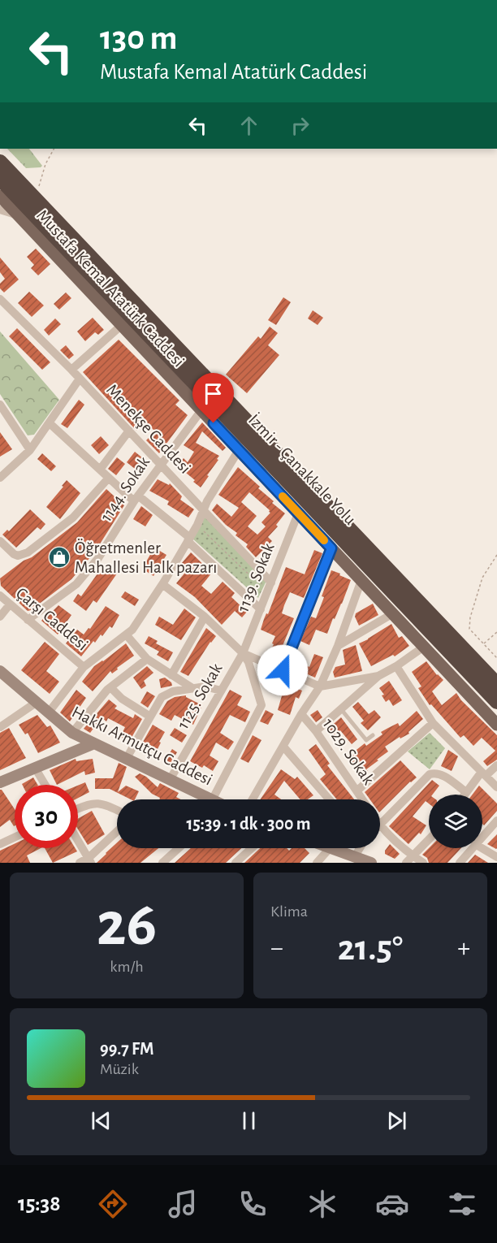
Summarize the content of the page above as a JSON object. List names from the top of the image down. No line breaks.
{"streets":{"highway":["İzmir - Çanakkale Yolu"],"main road":["Mustafa Kemal Atatürk Caddesi","Hakkı Armutçu Caddesi"],"street":["Menekşe Caddesi","1144. Sokak","1139. Sokak","Çarşı Caddesi","1125. Sokak","1029. Sokak"]},"crossings":[["Mustafa Kemal Atatürk Caddesi","1144. Sokak"],["Mustafa Kemal Atatürk Caddesi","1139. Sokak"],["Menekşe Caddesi","1144. Sokak"],["Menekşe Caddesi","1139. Sokak"],["1144. Sokak","Çarşı Caddesi"],["1139. Sokak","1125. Sokak"],["1125. Sokak","Hakkı Armutçu Caddesi"]],"places":{"shop":["Öğretmenler Mahallesi Halk pazarı"]},"page":{"turn":["130 m","Mustafa Kemal Atatürk Caddesi"],"limit":"30","trip":"15:39 · 1 dk · 300 m","tile":[["26","km/h"],"Klima"],"heat":["−","21.5°","+"],"song":["99.7 FM","Müzik"],"tabs":"15:38"}}
